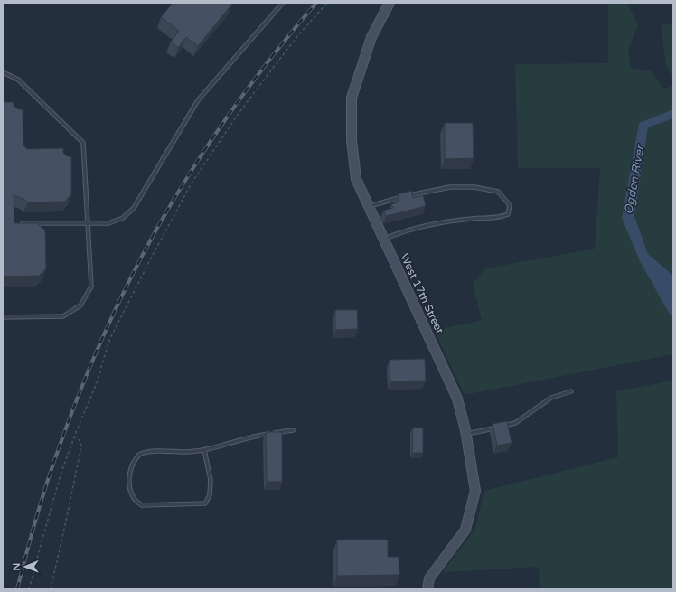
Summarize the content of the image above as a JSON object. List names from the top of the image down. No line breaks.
{"streets":{"street":["West 17th Street"]},"water":["Ogden River"],"north":"left"}
